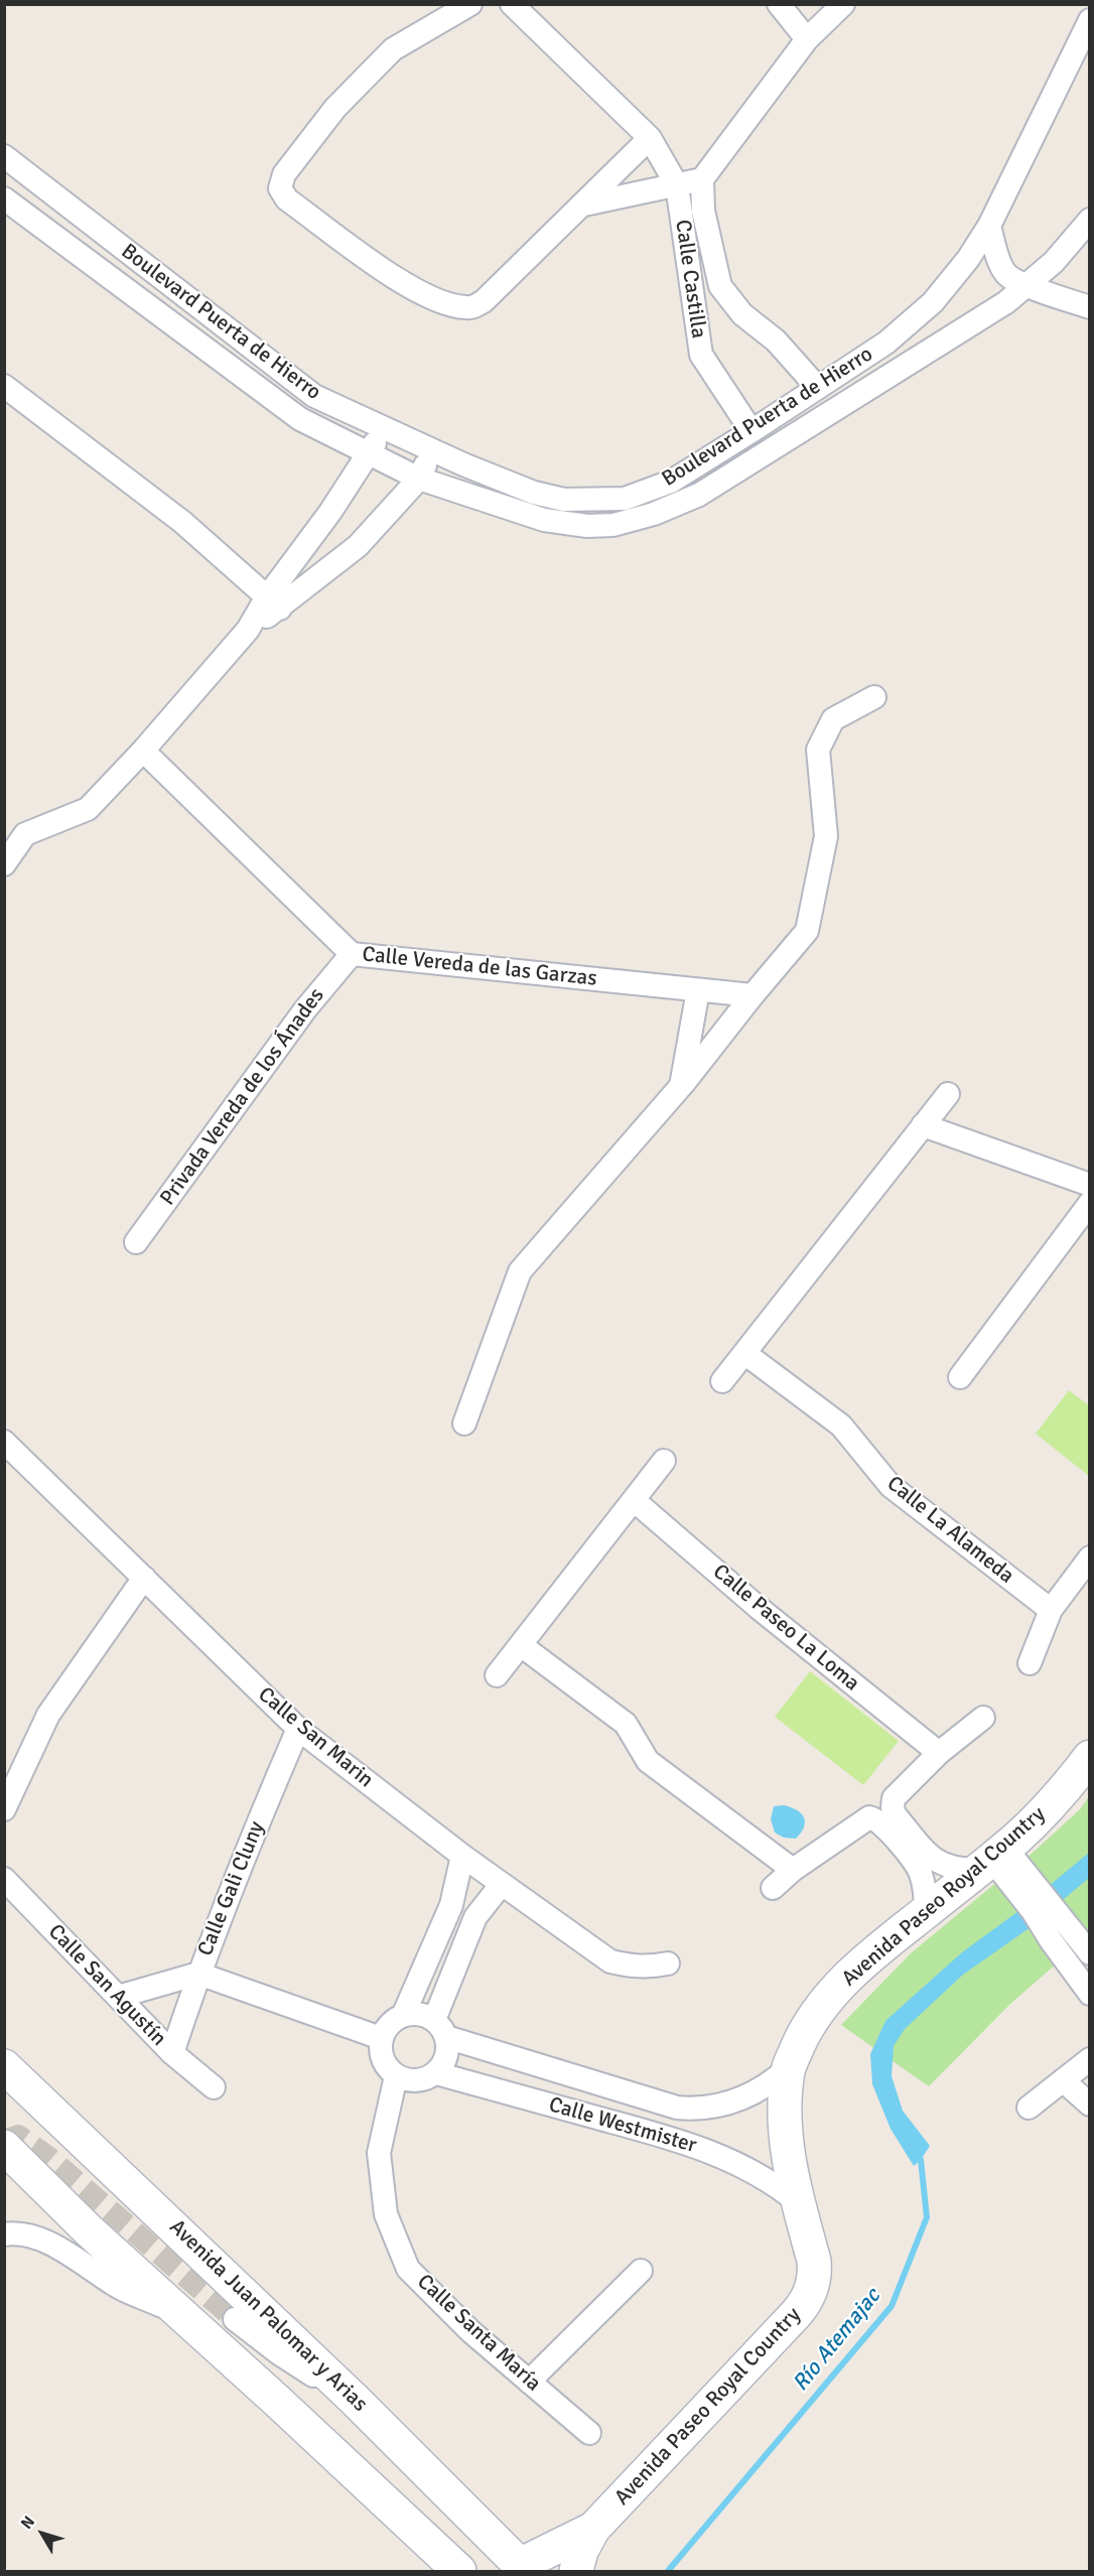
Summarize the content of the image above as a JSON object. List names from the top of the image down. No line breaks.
{"streets":{"main road":["Avenida Paseo Royal Country","Avenida Juan Palomar y Arias"],"street":["Calle Castilla","Boulevard Puerta de Hierro","Calle Vereda de las Garzas","Privada Vereda de los Ánades","Calle La Alameda","Calle Paseo La Loma","Calle San Marin","Calle Gali Cluny","Calle San Agustín","Calle Westmister","Calle Santa María"]},"crossings":[["Calle Castilla","Boulevard Puerta de Hierro"],["Calle Vereda de las Garzas","Privada Vereda de los Ánades"],["Calle San Marin","Calle Gali Cluny"],["Calle Gali Cluny","Calle San Agustín"],["Avenida Paseo Royal Country","Calle Westmister"],["Avenida Paseo Royal Country","Avenida Juan Palomar y Arias"],["Calle Westmister","Calle Santa María"]],"water":["Río Atemajac"],"north":"top left"}
